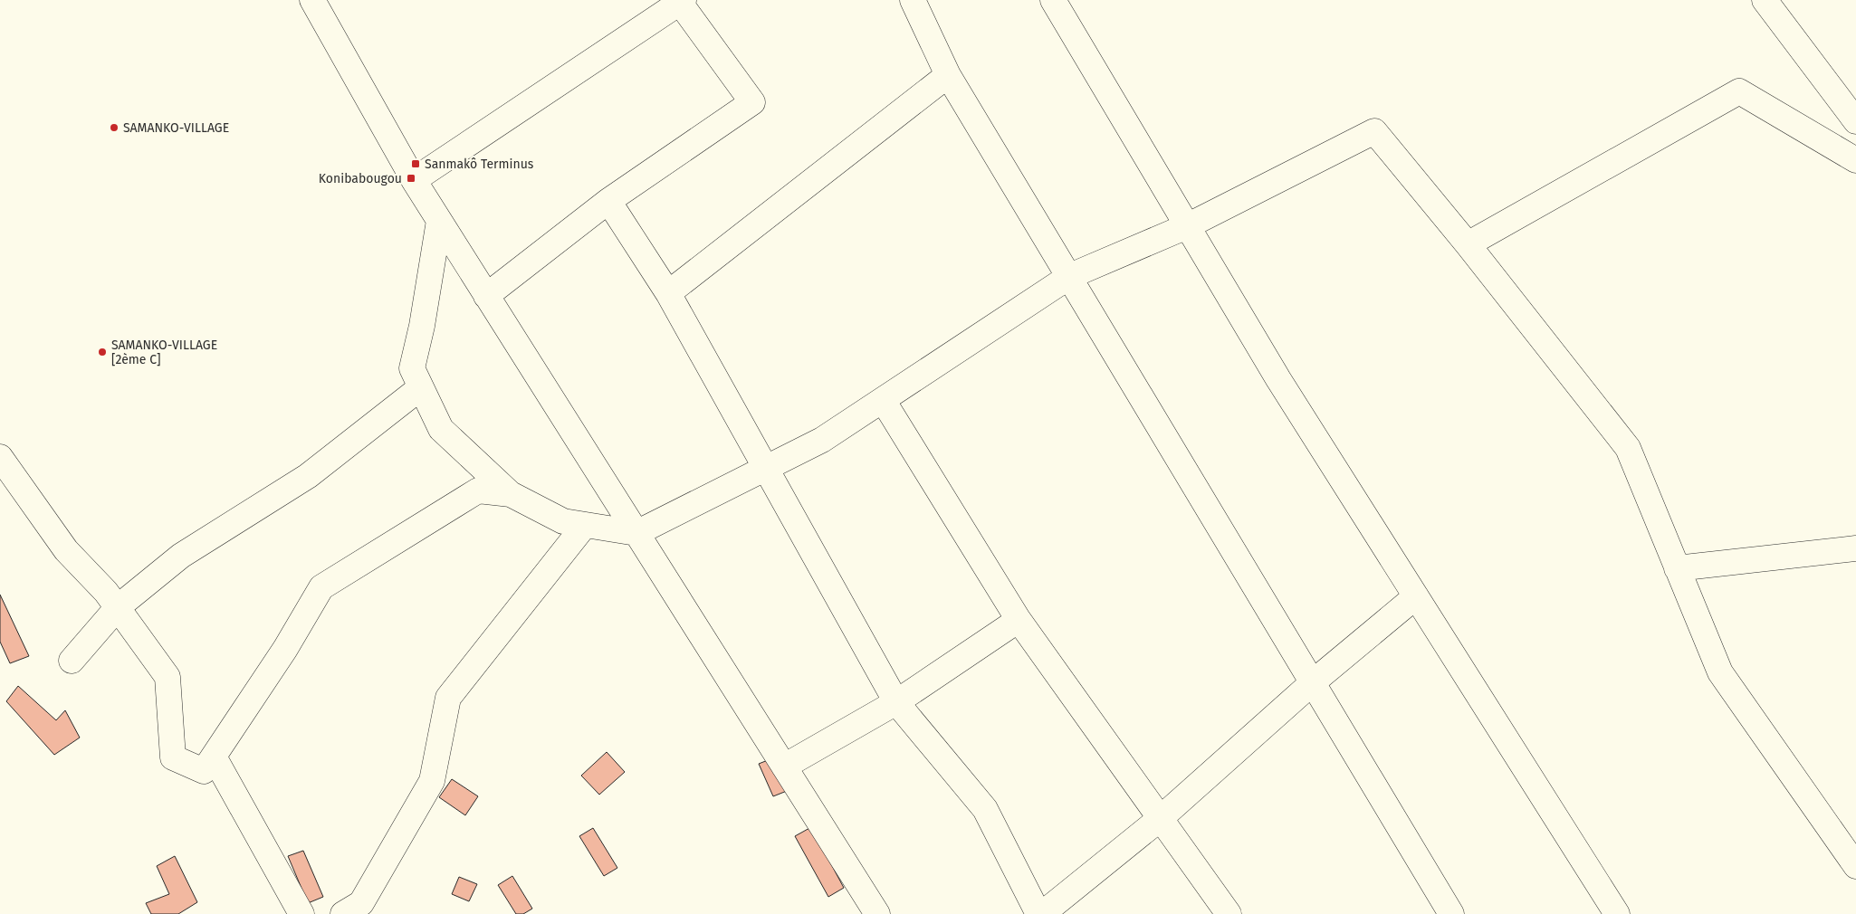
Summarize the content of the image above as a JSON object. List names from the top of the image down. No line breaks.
{"places":{"other":["SAMANKO-VILLAGE","SAMANKO-VILLAGE [2ème C]"],"transit":["Sanmakô Terminus","Konibabougou"]}}
